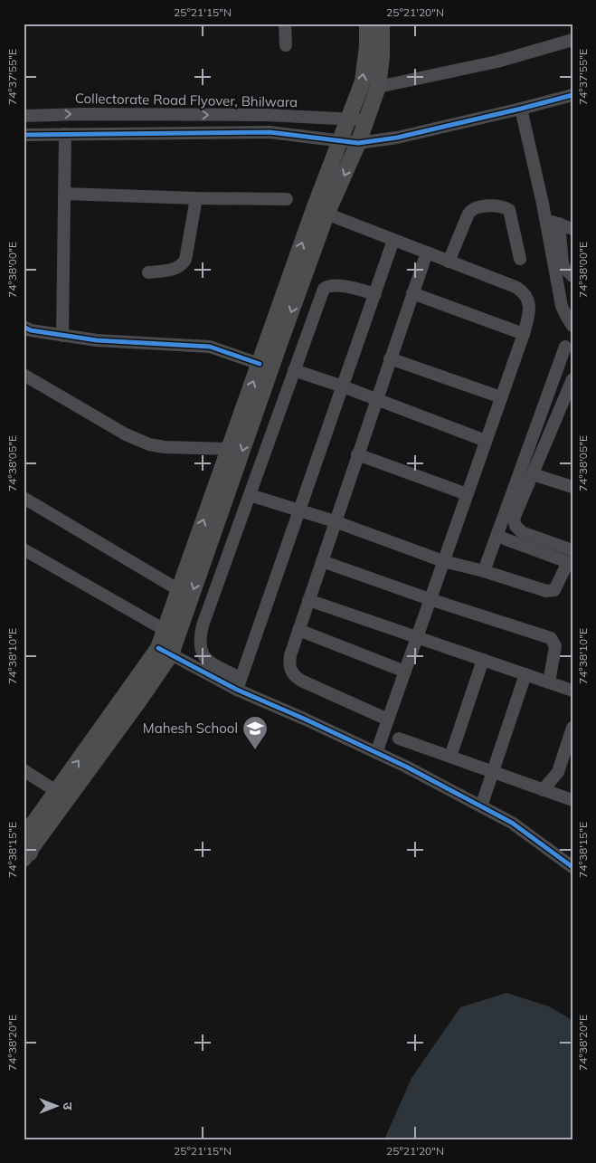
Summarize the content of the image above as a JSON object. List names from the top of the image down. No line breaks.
{"streets":{"street":["Collectorate Road Flyover, Bhilwara"]},"places":{"school or university":["Mahesh School"]},"north":"right","coordinates":["25°21'15\"N","25°21'20\"N","74°37'55\"E","74°38'00\"E","74°38'05\"E","74°38'10\"E","74°38'15\"E","74°38'20\"E"]}
